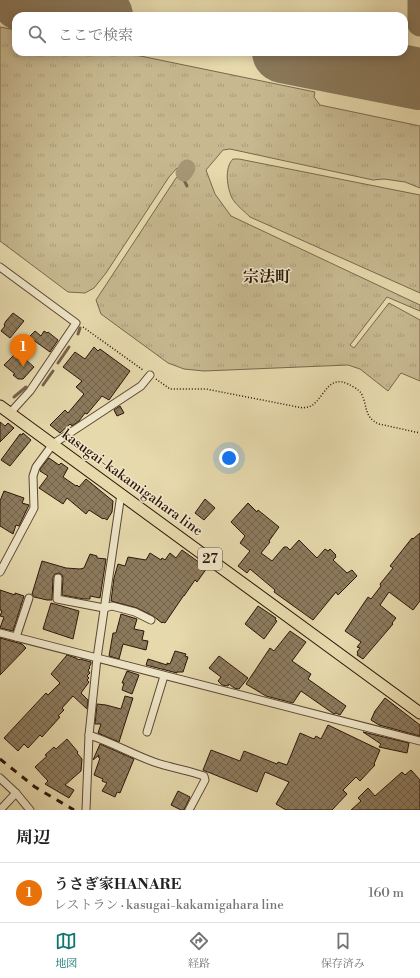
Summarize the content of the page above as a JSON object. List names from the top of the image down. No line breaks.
{"streets":{"main road":["kasugai-kakamigahara line","27"]},"districts":["宗法町"],"page":{"search":"ここで検索","pins":"1","heading":"周辺","list":[{"mark":"1","name":"うさぎ家HANARE","note":"レストラン · kasugai-kakamigahara line","value":"160 m"}],"nav":["地図","経路","保存済み"]}}
